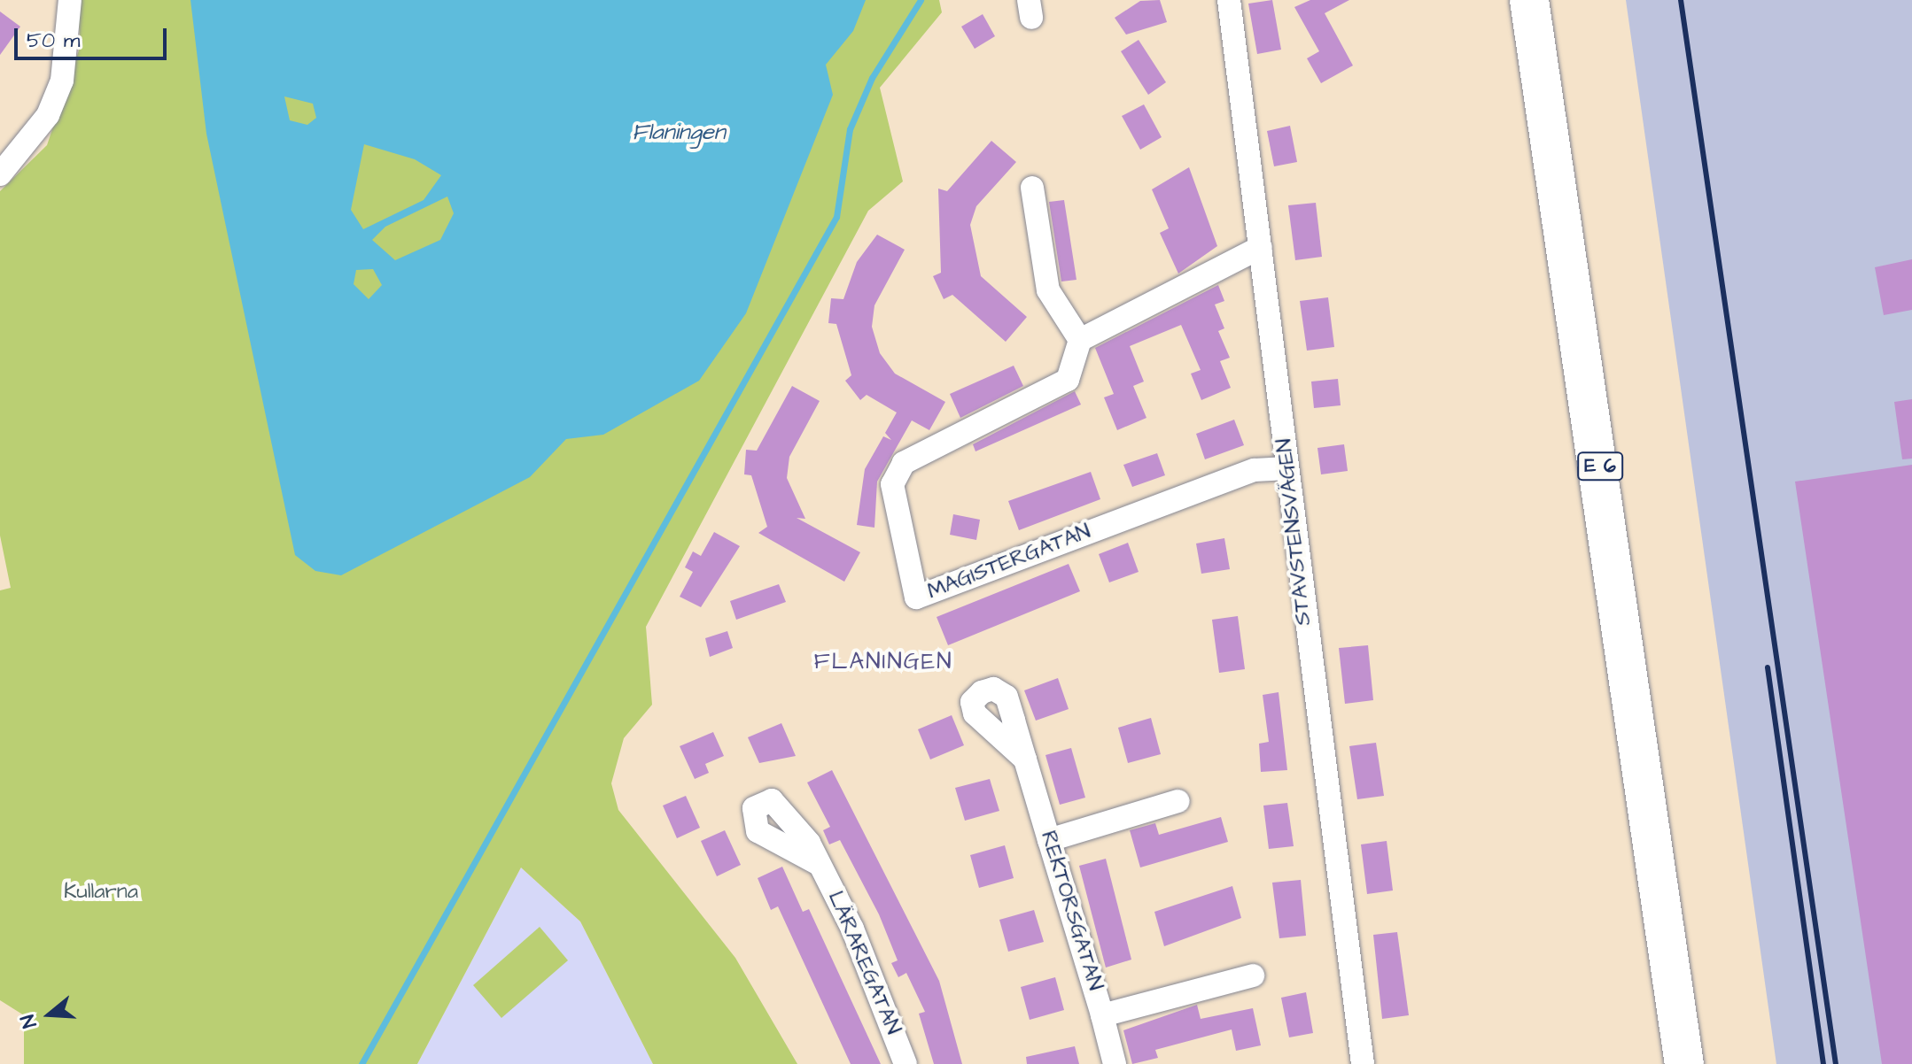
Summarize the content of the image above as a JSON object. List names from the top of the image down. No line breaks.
{"streets":{"highway":["E 6"],"street":["STAVSTENSVÄGEN","MAGISTERGATAN","REKTORSGATAN","LÄRAREGATAN"]},"crossings":[["STAVSTENSVÄGEN","MAGISTERGATAN"]],"districts":["FLANINGEN"],"water":["Flaningen"],"parks":["Kullarna"],"scale_bar":"50 m","north":"left"}
